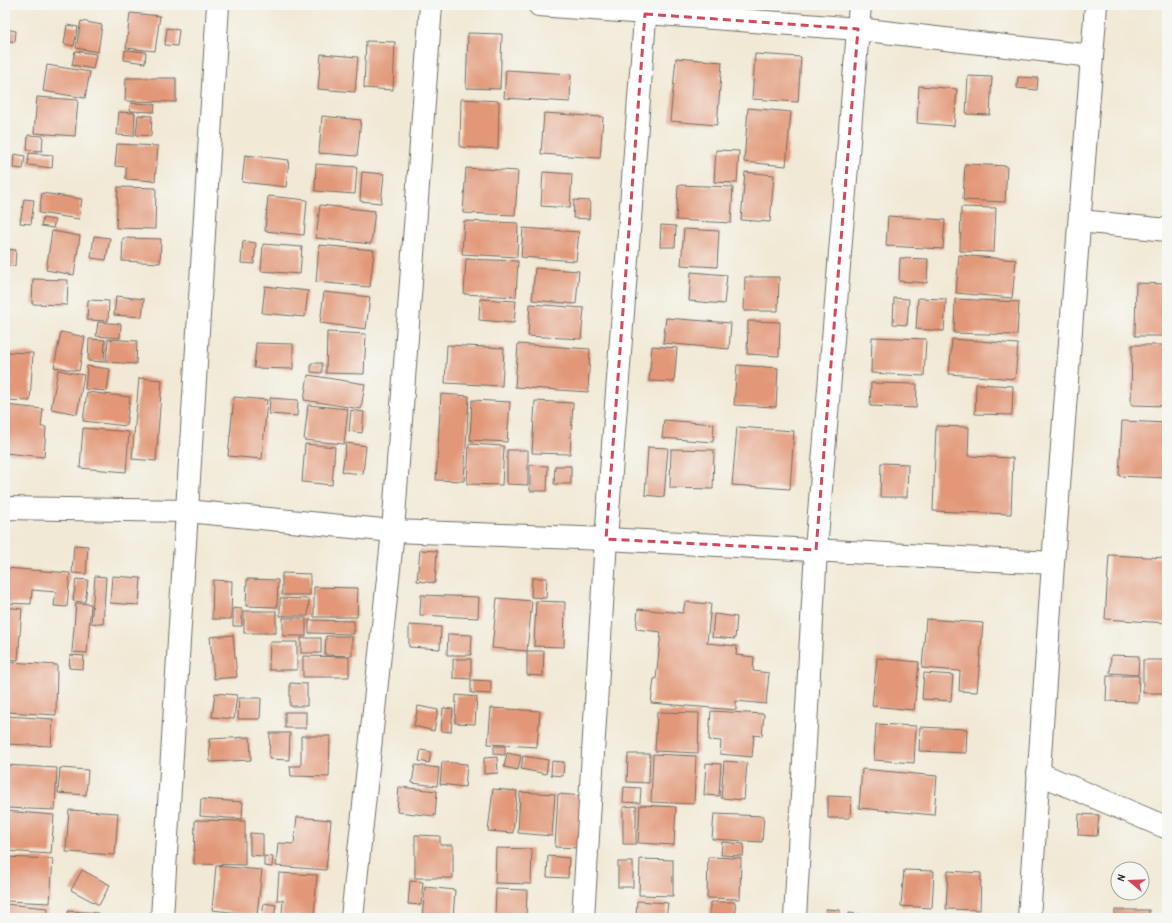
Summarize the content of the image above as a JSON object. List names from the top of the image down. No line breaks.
{"north":"left"}
